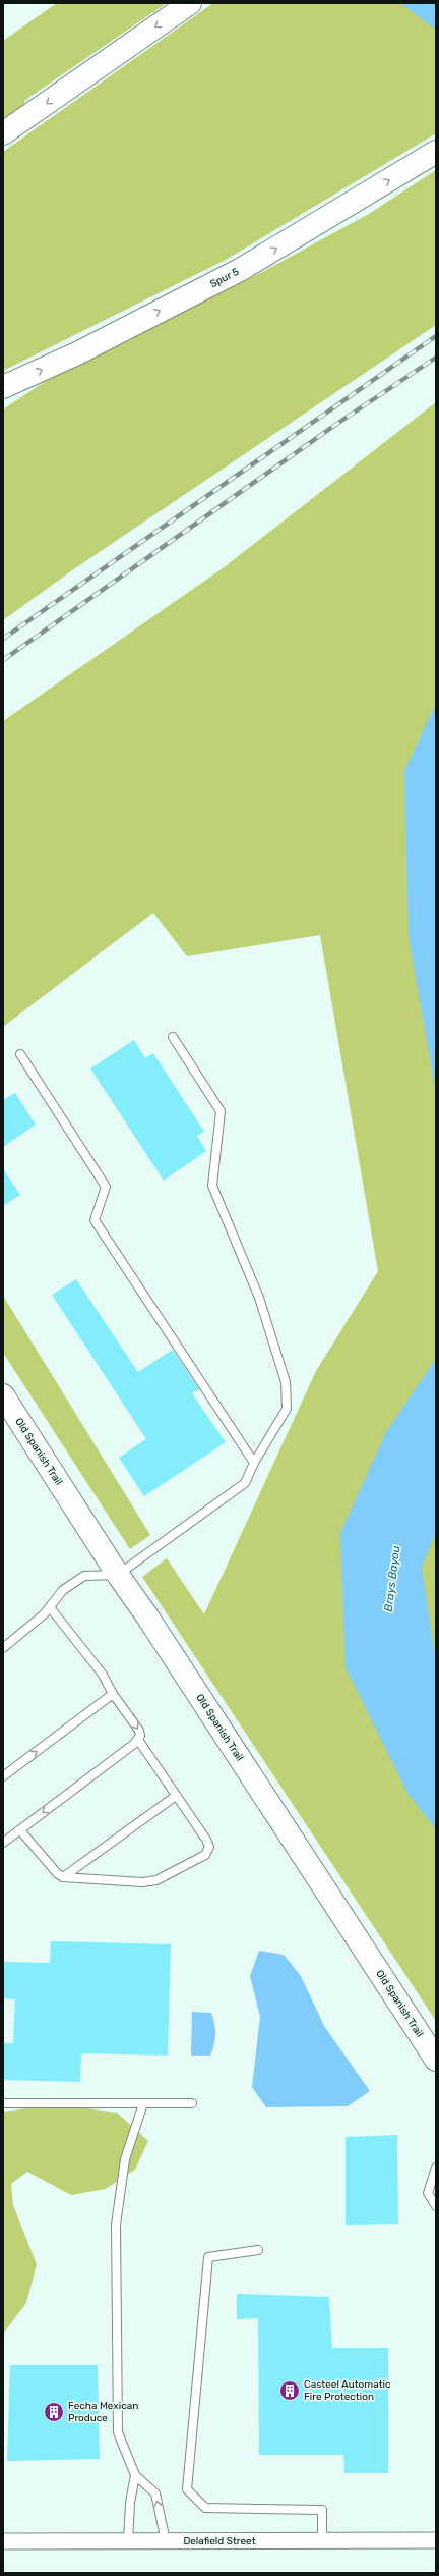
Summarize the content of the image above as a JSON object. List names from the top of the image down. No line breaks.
{"streets":{"main road":["Spur 5","Old Spanish Trail"],"street":["Delafield Street"]},"one_way":["Spur 5"],"water":["Brays Bayou"],"places":{"building":["Casteel Automatic Fire Protection","Fecha Mexican Produce"]}}
